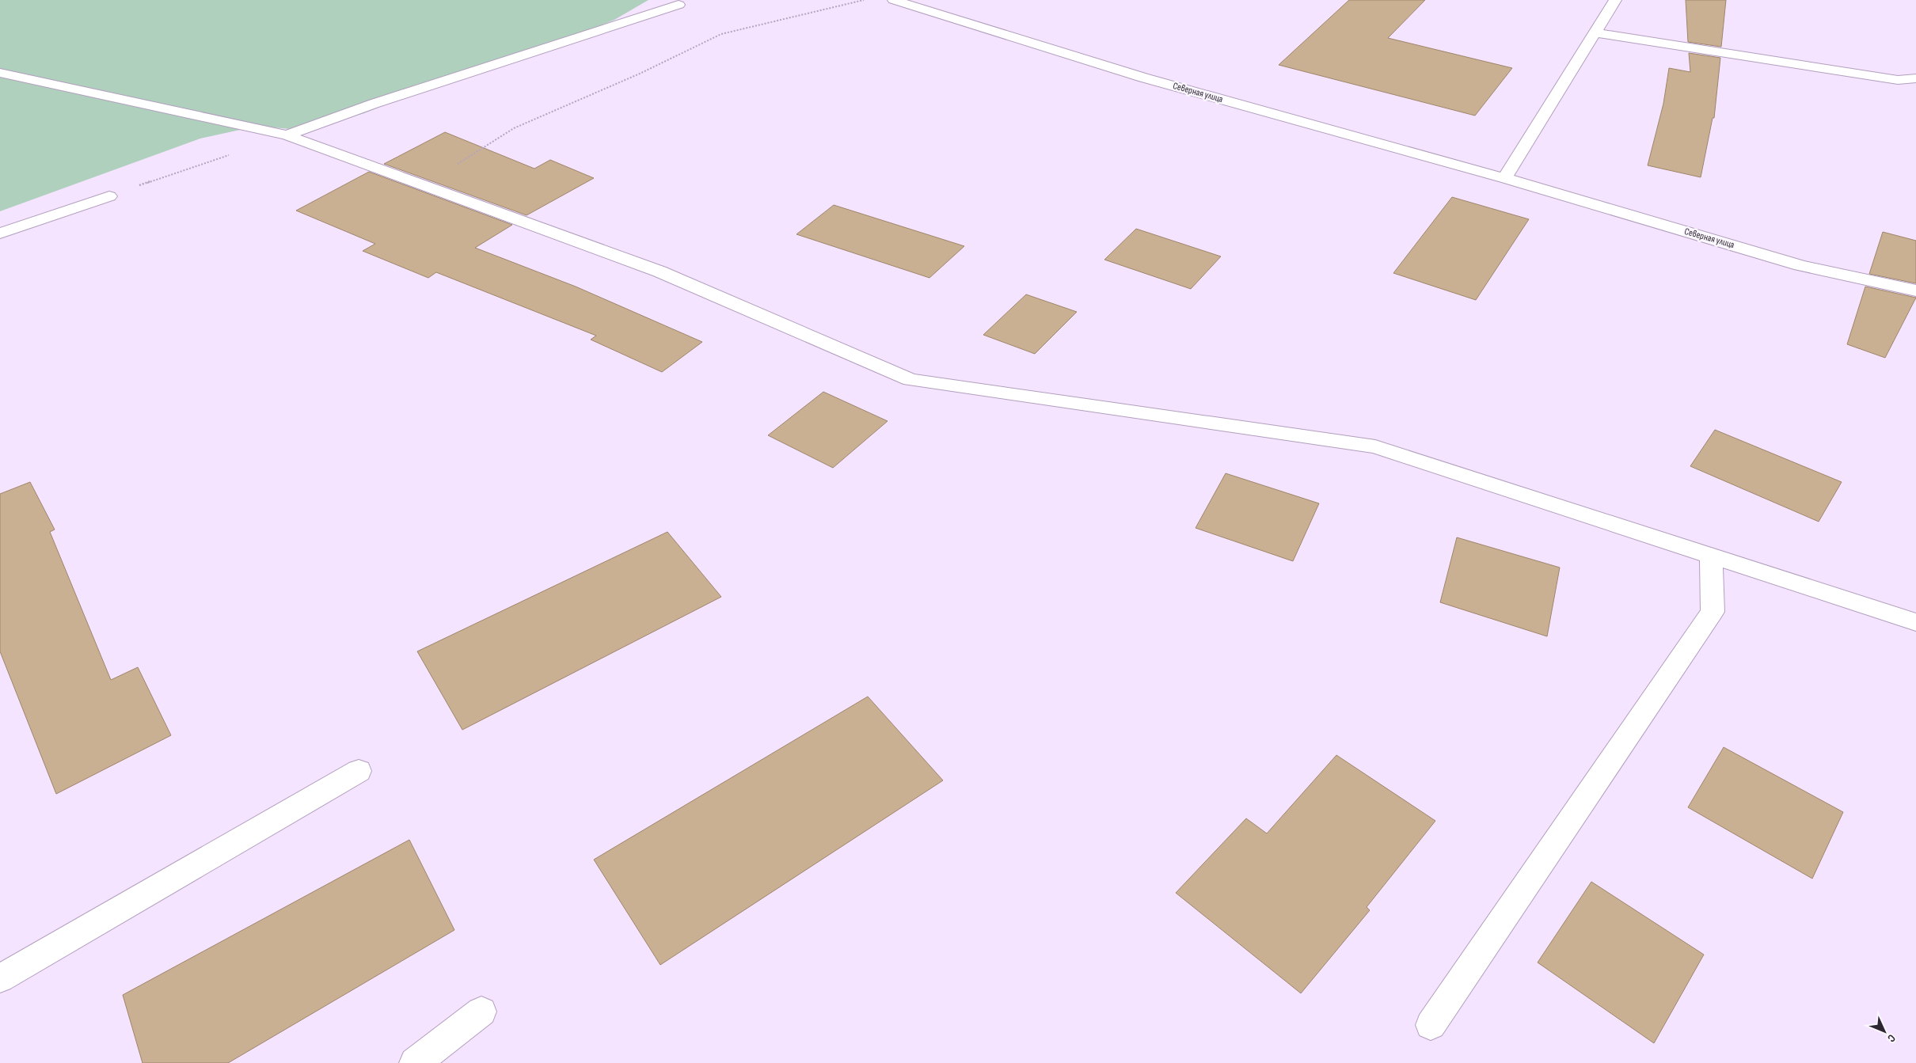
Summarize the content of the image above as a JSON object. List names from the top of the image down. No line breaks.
{"streets":{"street":["Северная улица"]},"north":"bottom right"}
